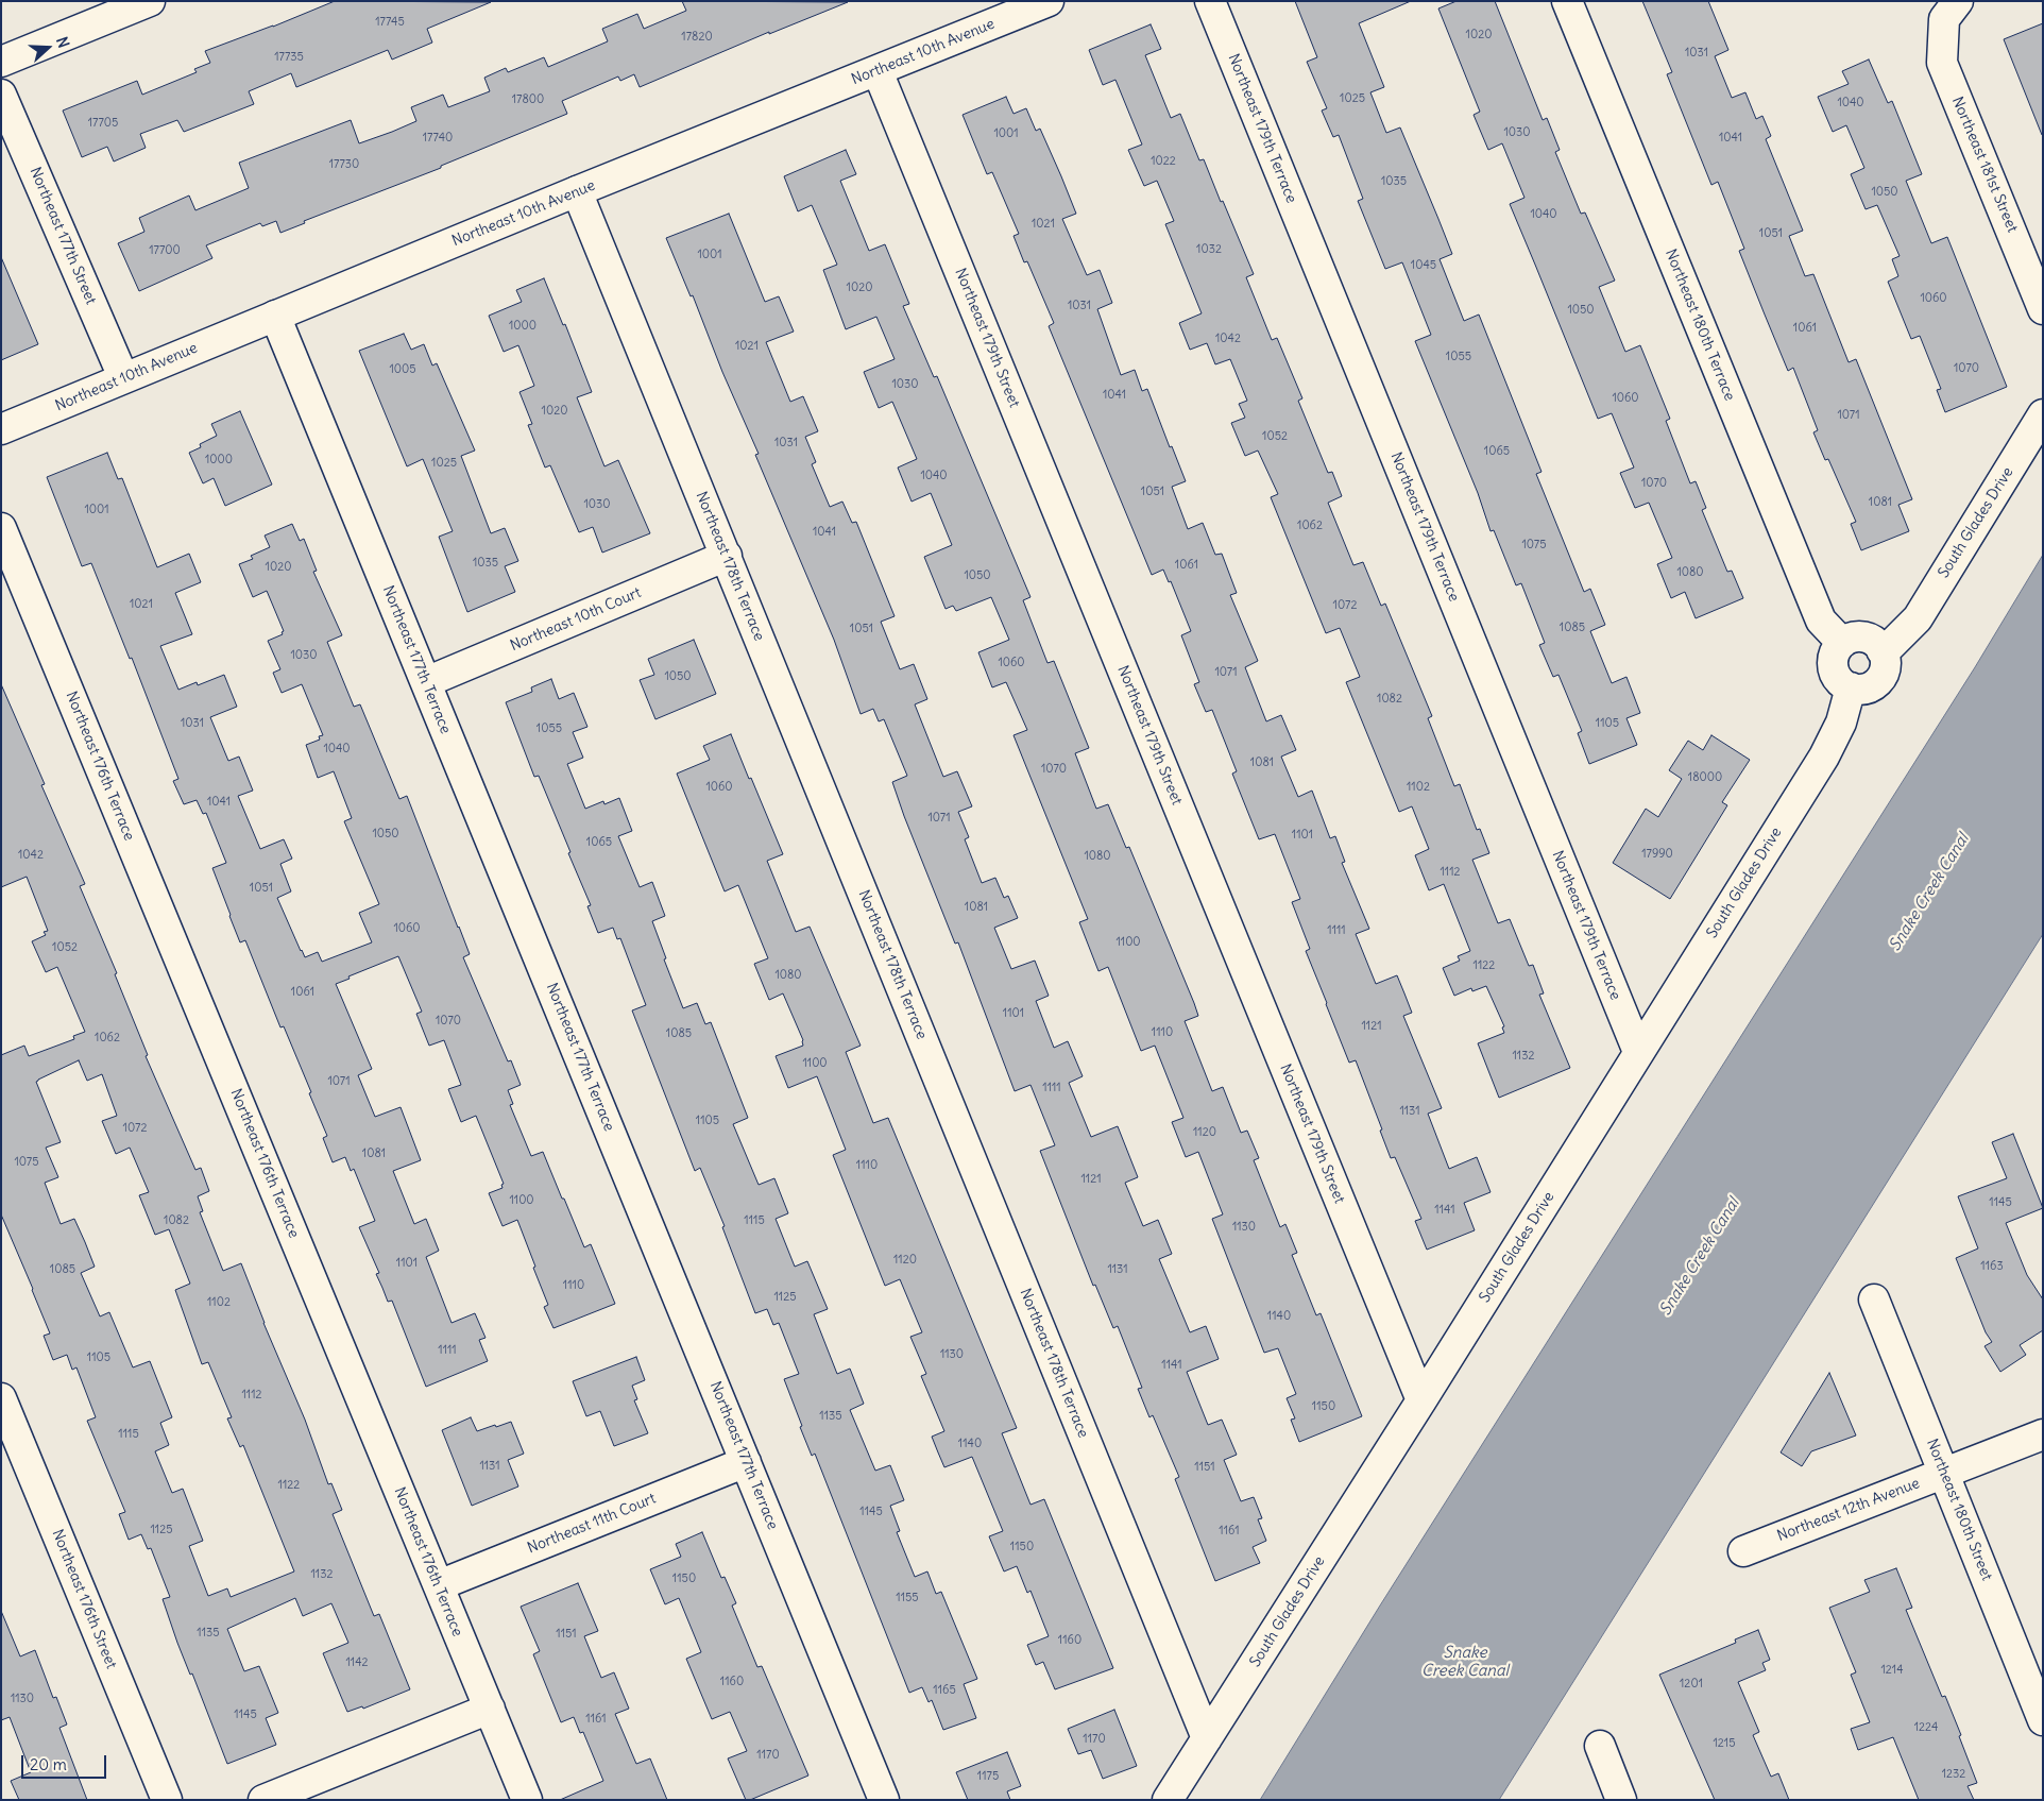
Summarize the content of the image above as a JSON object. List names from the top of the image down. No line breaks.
{"streets":{"street":["Northeast 10th Avenue","Northeast 179th Terrace","Northeast 181st Street","Northeast 177th Street","Northeast 180th Terrace","Northeast 179th Street","South Glades Drive","Northeast 178th Terrace","Northeast 10th Court","Northeast 177th Terrace","Northeast 176th Terrace","Northeast 12th Avenue","Northeast 180th Street","Northeast 11th Court","Northeast 176th Street"]},"crossings":[["Northeast 10th Avenue","Northeast 177th Street"],["Northeast 10th Avenue","Northeast 179th Street"],["Northeast 10th Avenue","Northeast 178th Terrace"],["Northeast 10th Avenue","Northeast 177th Terrace"],["Northeast 179th Terrace","South Glades Drive"],["Northeast 180th Terrace","South Glades Drive"],["Northeast 179th Street","South Glades Drive"],["South Glades Drive","Northeast 178th Terrace"],["Northeast 178th Terrace","Northeast 10th Court"],["Northeast 10th Court","Northeast 177th Terrace"],["Northeast 177th Terrace","Northeast 11th Court"],["Northeast 176th Terrace","Northeast 11th Court"],["Northeast 12th Avenue","Northeast 180th Street"]],"water":["Snake Creek Canal"],"house_numbers":["17745","1020","17820","1031","17735","1025","17800","1040","17705","1030","1001","17740","1041","1022","17730","1035","1050","1040","1021","1051","1032","17700","1001","1045","1020","1060","1031","1050","1000","1061","1042","1021","1055","1070","1005","1030","1041","1060","1020","1071","1052","1031","1065","1000","1025","1040","1070","1051","1081","1030","1001","1062","1041","1075","1035","1061","1020","1080","1050","1021","1072","1085","1051","1030","1060","1071","1050","1082","1031","1105","1055","1040","1081","1070","18000","1060","1102","1041","1071","1050","1101","1065","17990","1042","1080","1112","1051","1081","1060","1111","1100","1052","1122","1080","1061","1101","1070","1121","1110","1085","1062","1132","1100","1071","1111","1131","1105","1072","1120","1081","1075","1110","1121","1100","1145","1141","1082","1115","1130","1120","1101","1163","1085","1131","1110","1125","1102","1140","1111","1130","1105","1141","1112","1150","1135","1115","1140","1131","1151","1122","1145","1125","1161","1150","1132","1150","1155","1135","1151","1160","1142","1214","1160","1201","1165","1130","1145","1161","1224","1170","1215","1170","1232","1175"],"scale_bar":"20 m","north":"right"}
